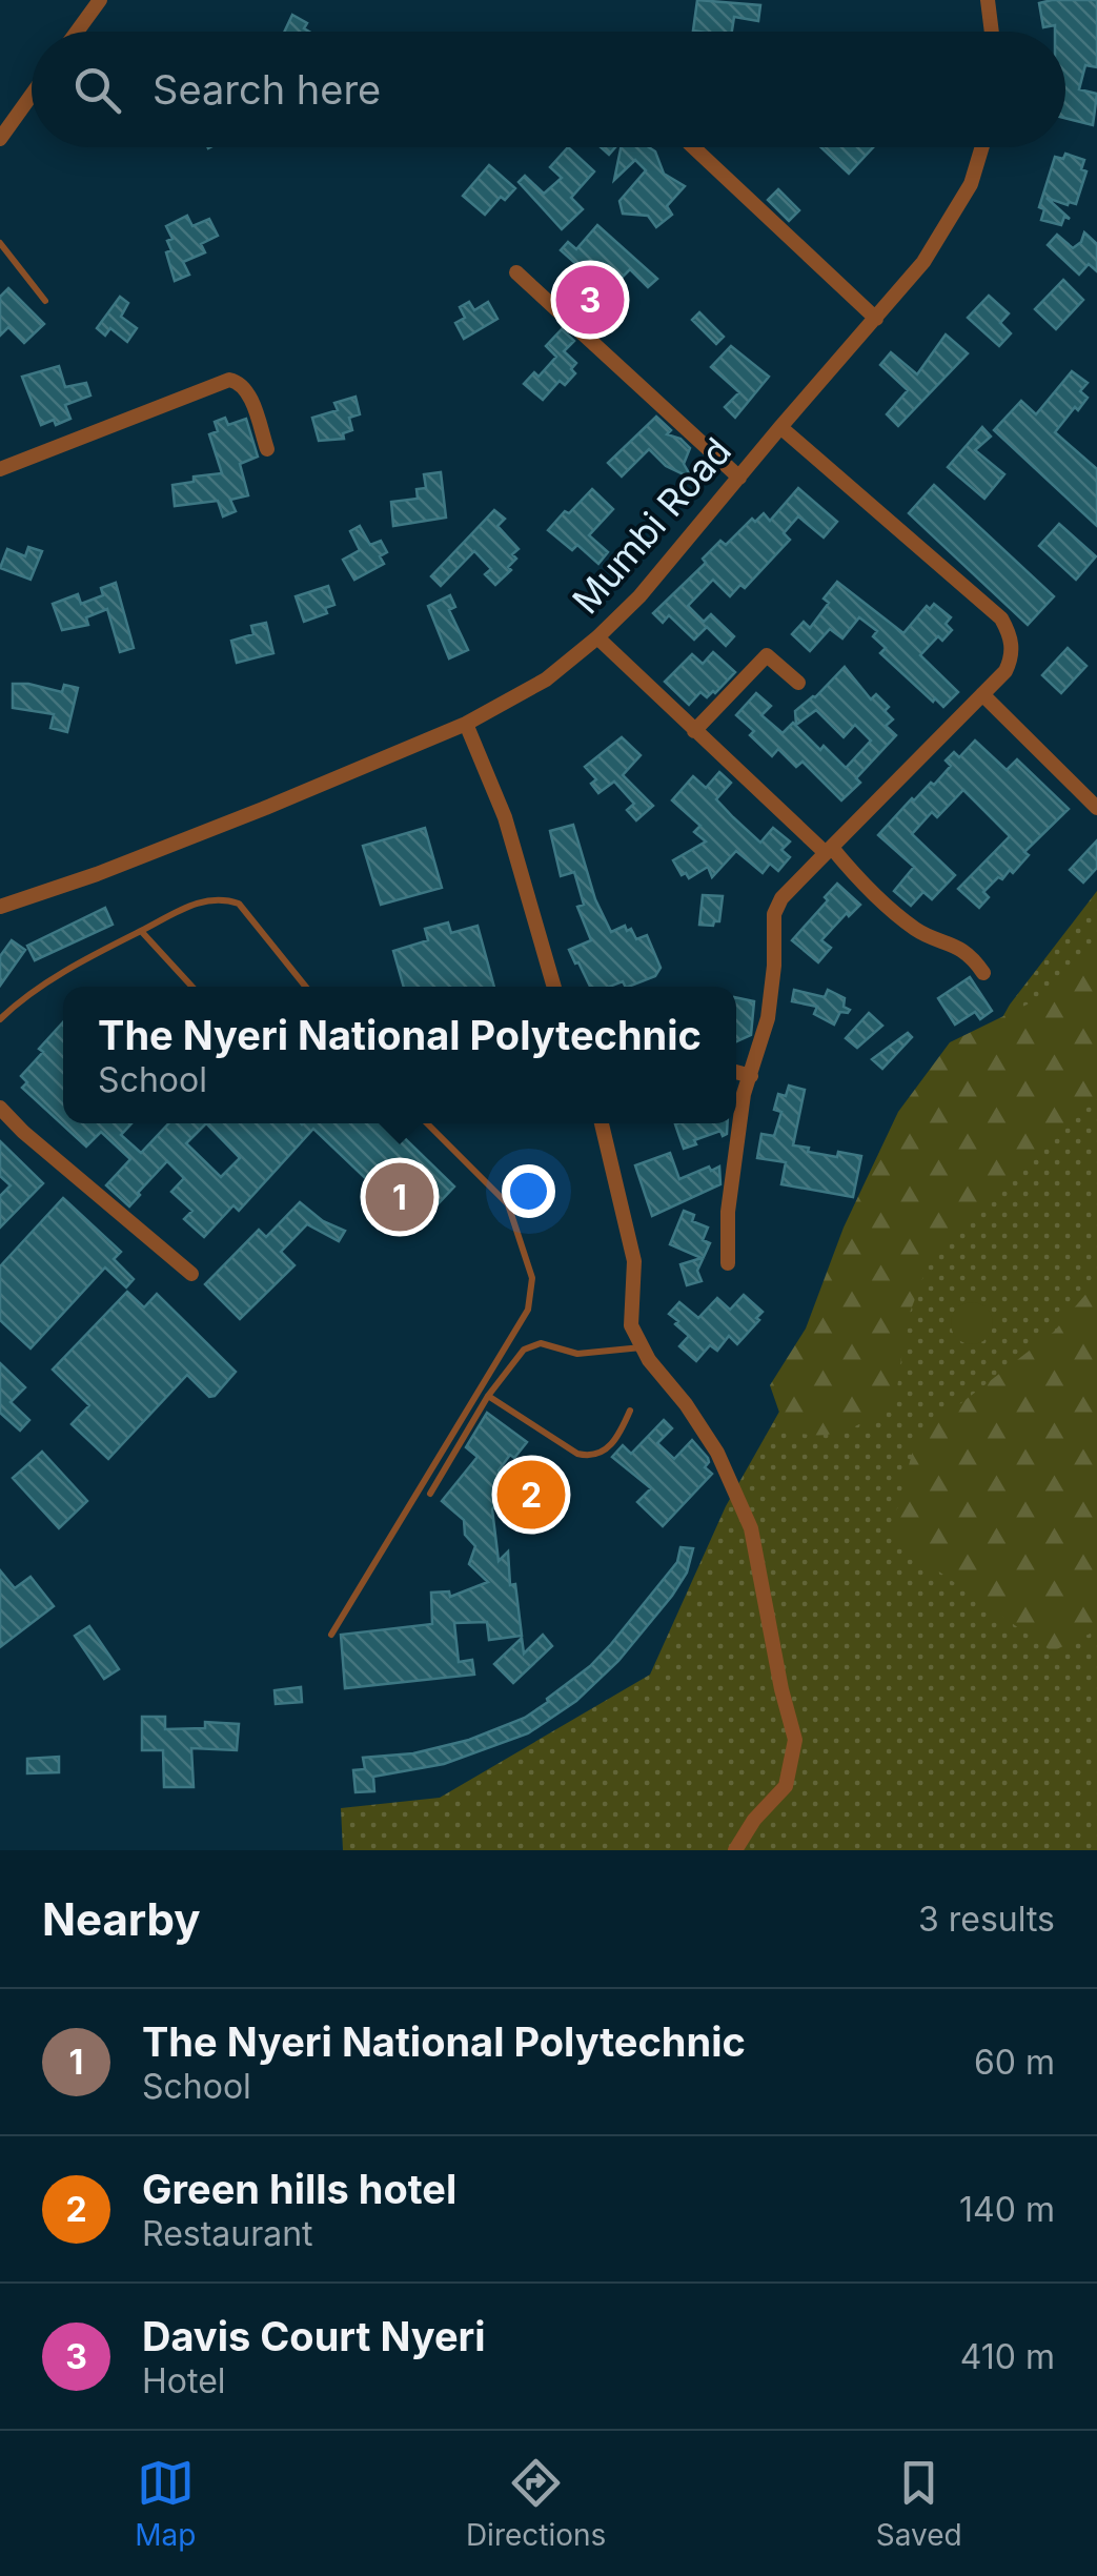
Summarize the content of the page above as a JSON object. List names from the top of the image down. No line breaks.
{"streets":{"street":["Mumbi Road"]},"page":{"search":"Search here","pins":["3","1","2"],"popup":["The Nyeri National Polytechnic","School"],"heading":["Nearby","3 results"],"list":[{"mark":"1","name":"The Nyeri National Polytechnic","note":"School","value":"60 m"},{"mark":"2","name":"Green hills hotel","note":"Restaurant","value":"140 m"},{"mark":"3","name":"Davis Court Nyeri","note":"Hotel","value":"410 m"}],"nav":["Map","Directions","Saved"]}}
